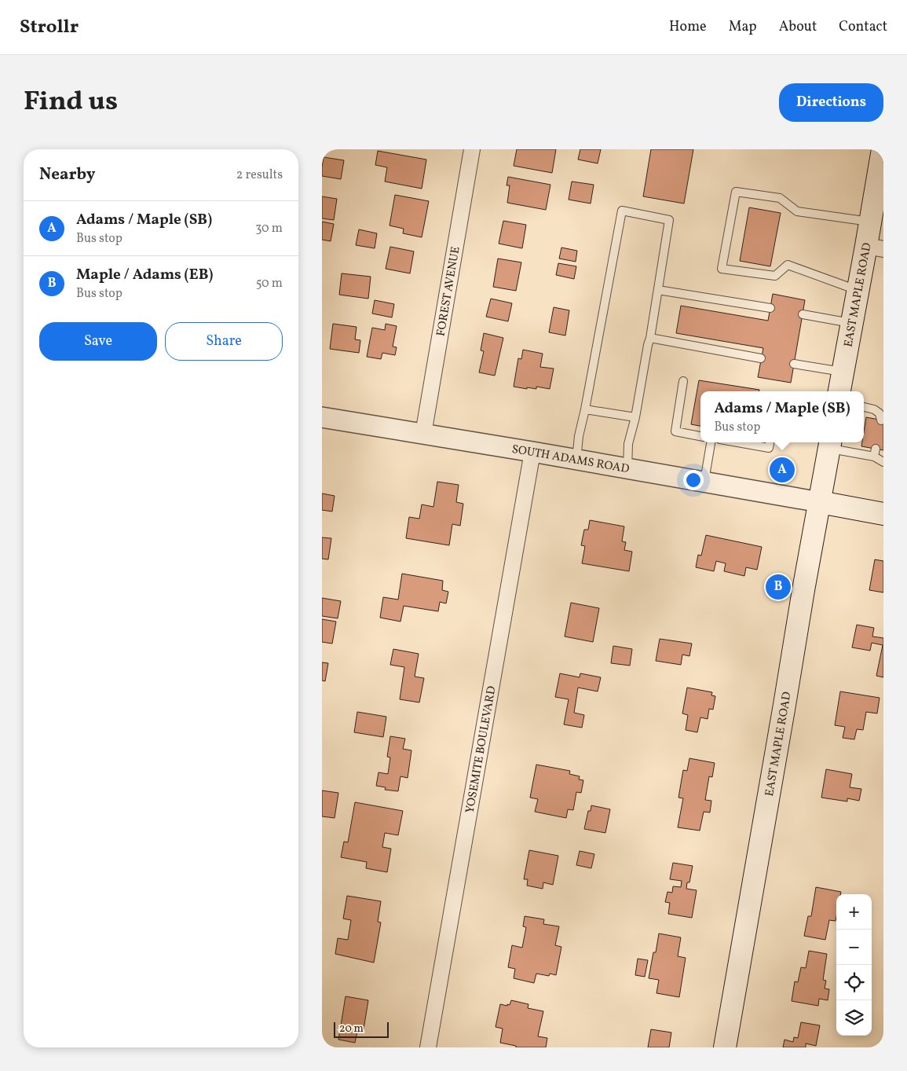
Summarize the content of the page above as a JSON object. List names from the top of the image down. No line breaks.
{"streets":{"main road":["EAST MAPLE ROAD"],"street":["FOREST AVENUE","SOUTH ADAMS ROAD","YOSEMITE BOULEVARD"]},"crossings":[["FOREST AVENUE","SOUTH ADAMS ROAD"],["EAST MAPLE ROAD","SOUTH ADAMS ROAD"],["SOUTH ADAMS ROAD","YOSEMITE BOULEVARD"]],"scale_bar":"20 m","page":{"header":"Strollr","nav":["Home","Map","About","Contact"],"title":"Find us","buttons":["Directions",["Save","Share"]],"heading":["Nearby","2 results"],"list":[{"mark":"A","name":"Adams / Maple (SB)","note":"Bus stop","value":"30 m"},{"mark":"B","name":"Maple / Adams (EB)","note":"Bus stop","value":"50 m"}],"popup":["Adams / Maple (SB)","Bus stop"],"pins":["A","B"],"map_buttons":["+","−"],"scale":"20 m"}}
